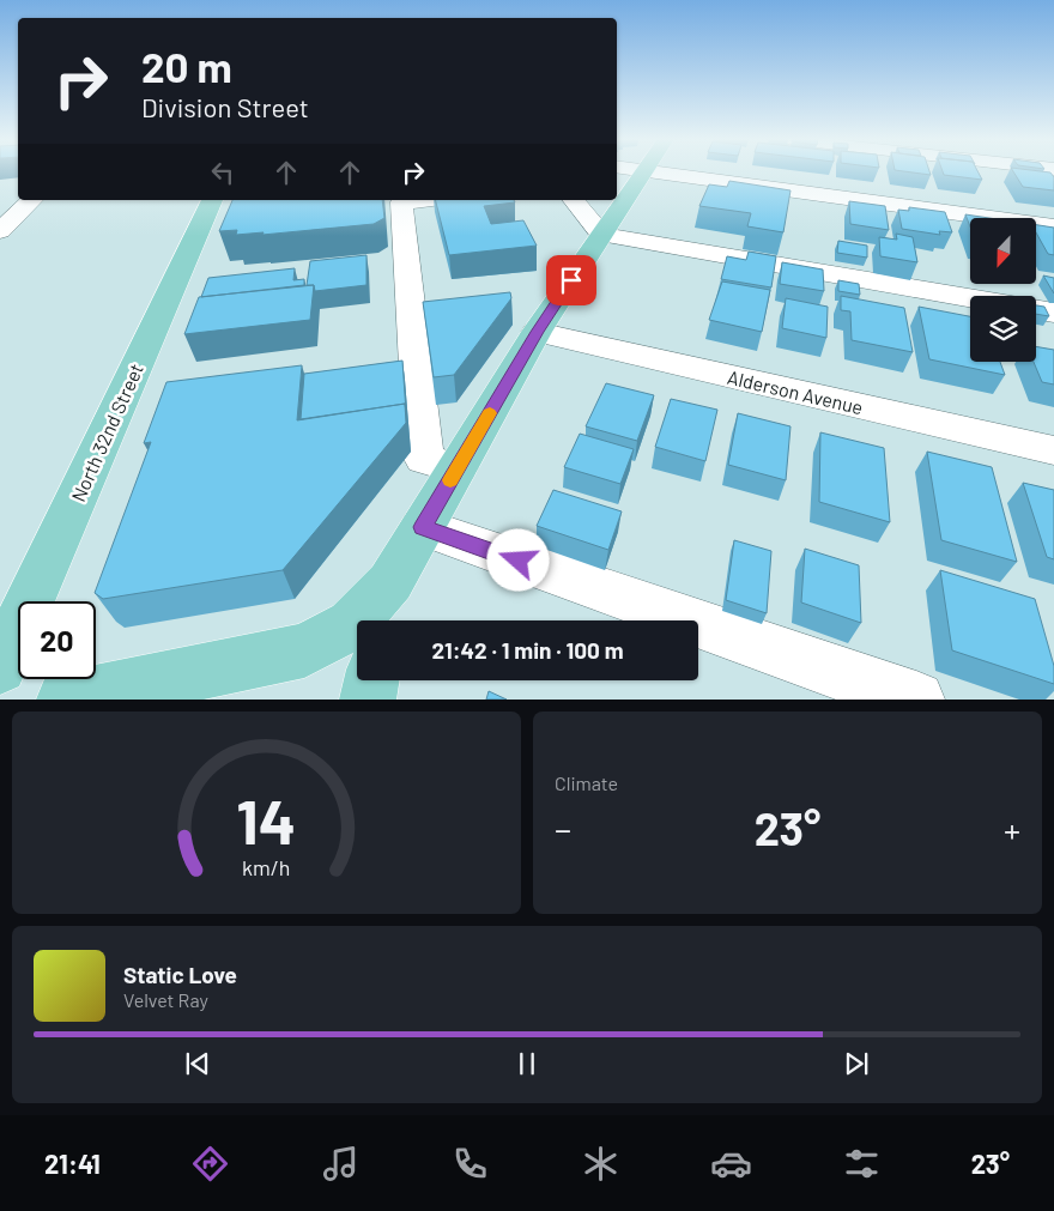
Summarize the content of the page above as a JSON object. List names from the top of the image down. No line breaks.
{"streets":{"main road":["North 32nd Street"],"street":["Alderson Avenue"]},"north":"bottom","page":{"turn":["20 m","Division Street"],"limit":"20","trip":"21:42 · 1 min · 100 m","tile":"Climate","heat":["−","23°","+"],"song":["Static Love","Velvet Ray"],"tabs":["21:41","23°"],"gauge":["14","km/h"]}}
